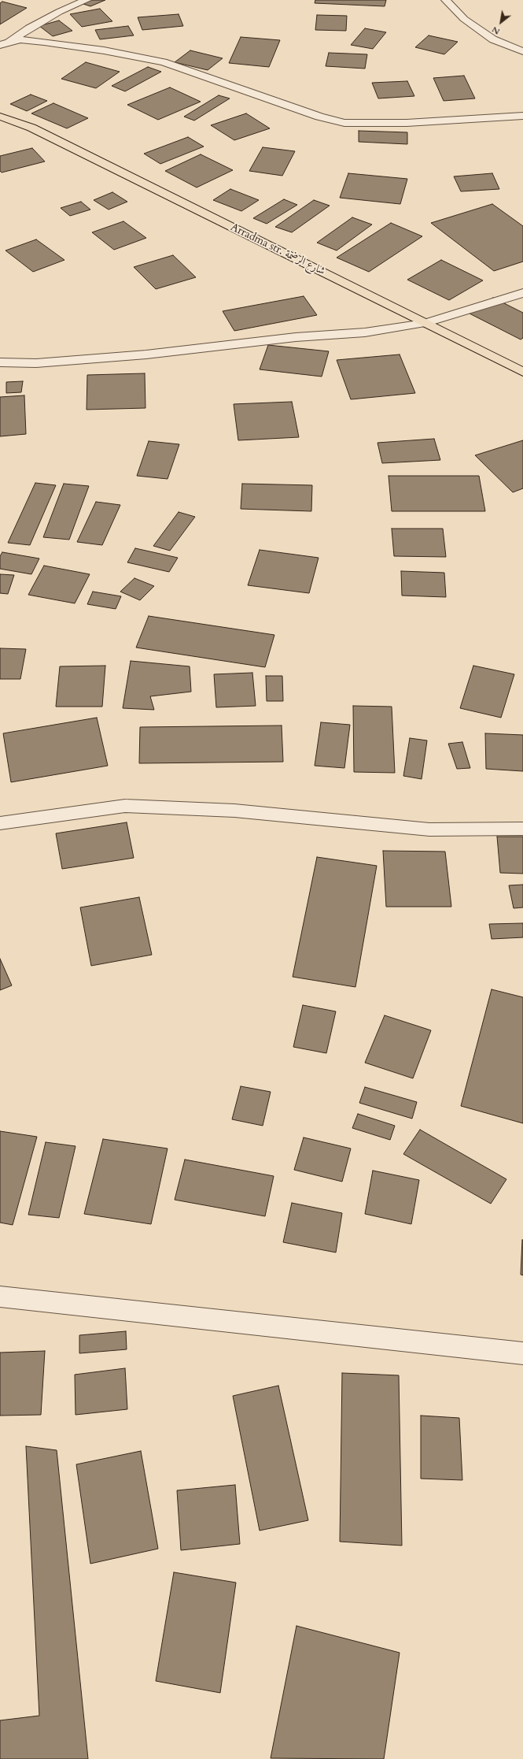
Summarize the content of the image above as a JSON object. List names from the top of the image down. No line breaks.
{"streets":{"main road":["Arradma str. شارع الرضمة"]},"north":"bottom left"}
